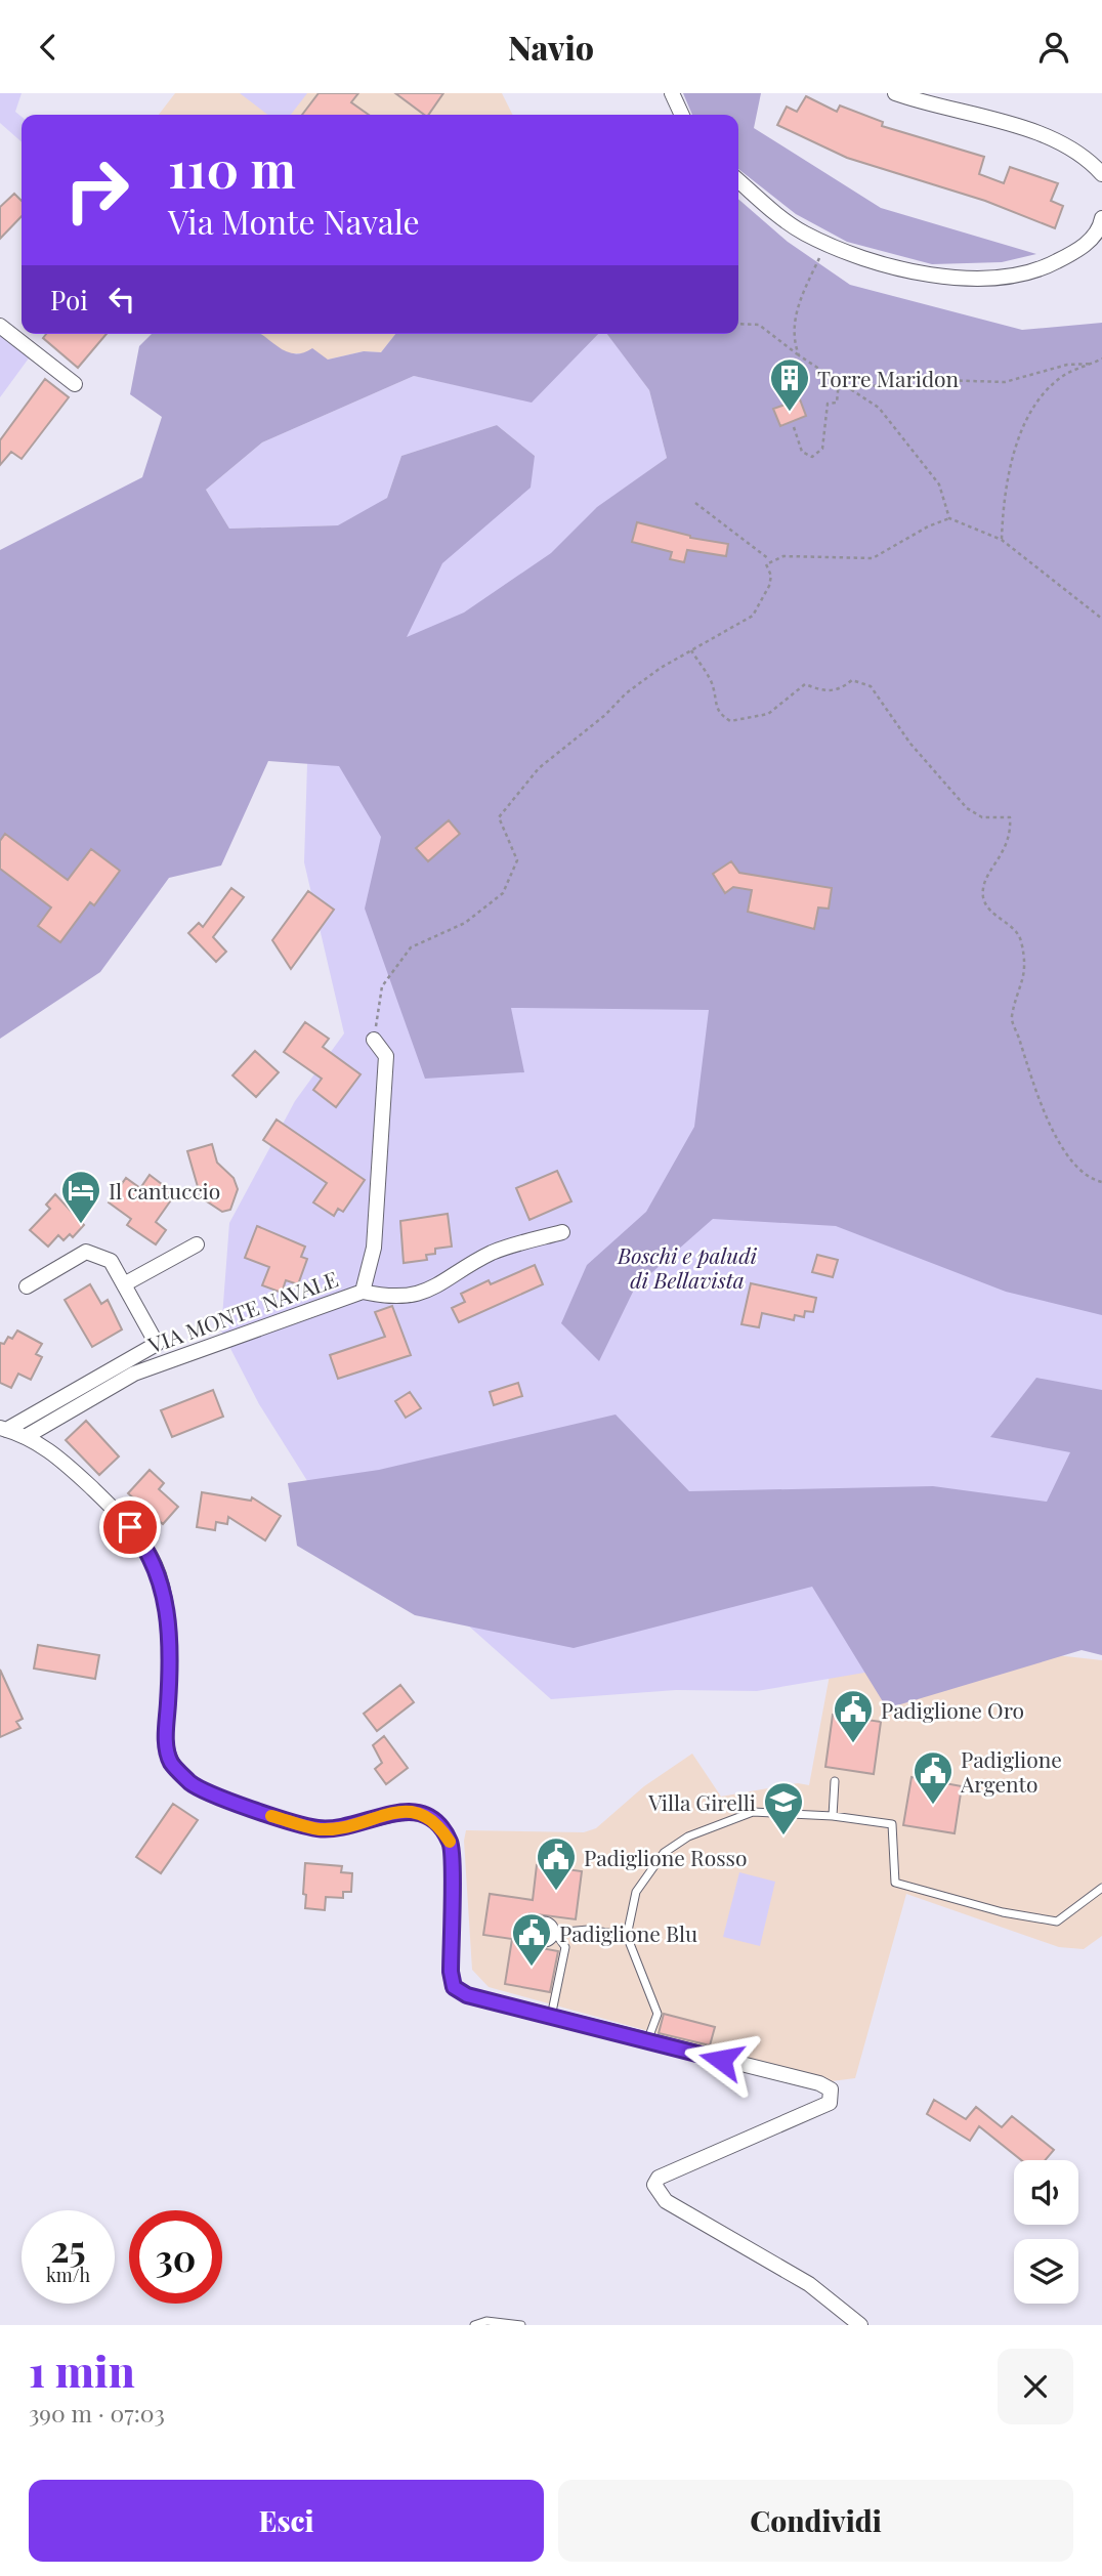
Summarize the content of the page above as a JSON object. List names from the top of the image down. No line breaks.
{"streets":{"street":["VIA MONTE NAVALE"]},"parks":["Boschi e paludi di Bellavista"],"places":{"building":["Torre Maridon"],"hotel":["Il cantuccio"],"public building":["Padiglione Oro","Padiglione Argento","Padiglione Rosso","Padiglione Blu"],"school or university":["Villa Girelli"]},"page":{"header":"Navio","turn":["110 m","Via Monte Navale"],"then":"Poi","speed":"25 km/h","limit":"30","heading":["1 min","390 m · 07:03"],"buttons":["Esci","Condividi"]}}
